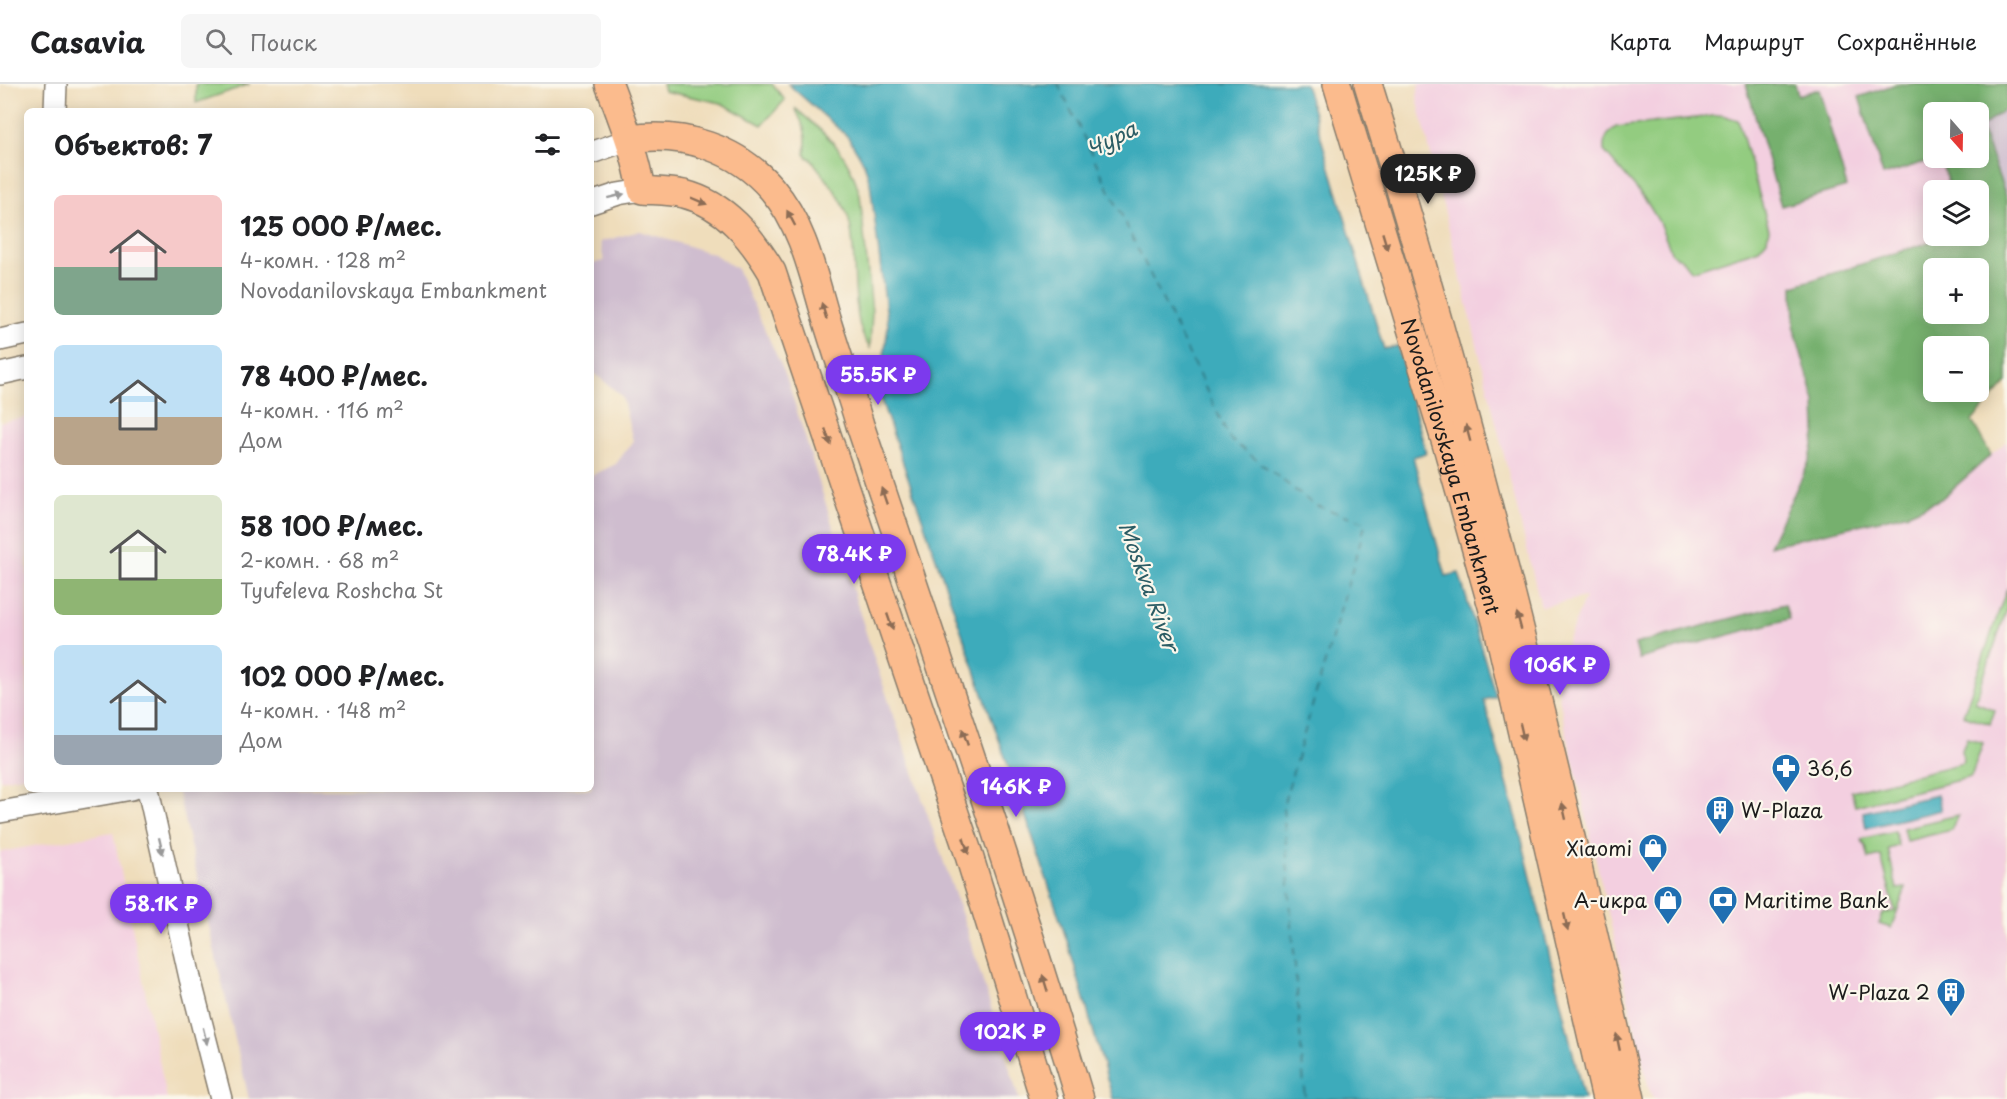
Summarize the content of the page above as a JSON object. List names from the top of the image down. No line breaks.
{"streets":{"main road":["Novodanilovskaya Embankment"]},"water":["Чура","Moskva River"],"places":{"pharmacy":["36,6"],"building":["W-Plaza","W-Plaza 2"],"shop":["Xiaomi","А-икра"],"bank":["Maritime Bank"]},"north":"bottom","page":{"header":"Casavia","search":"Поиск","nav":["Карта","Маршрут","Сохранённые"],"map_buttons":["+","−"],"heading":"Объектов: 7","price":["125K ₽","55.5K ₽","78.4K ₽","106K ₽","146K ₽","58.1K ₽","102K ₽"],"list":[{"name":"125 000 ₽/мес.","note":"4-комн. · 128 m² · Novodanilovskaya Embankment"},{"name":"78 400 ₽/мес.","note":"4-комн. · 116 m² · Дом"},{"name":"58 100 ₽/мес.","note":"2-комн. · 68 m² · Tyufeleva Roshcha St"},{"name":"102 000 ₽/мес.","note":"4-комн. · 148 m² · Дом"}]}}
